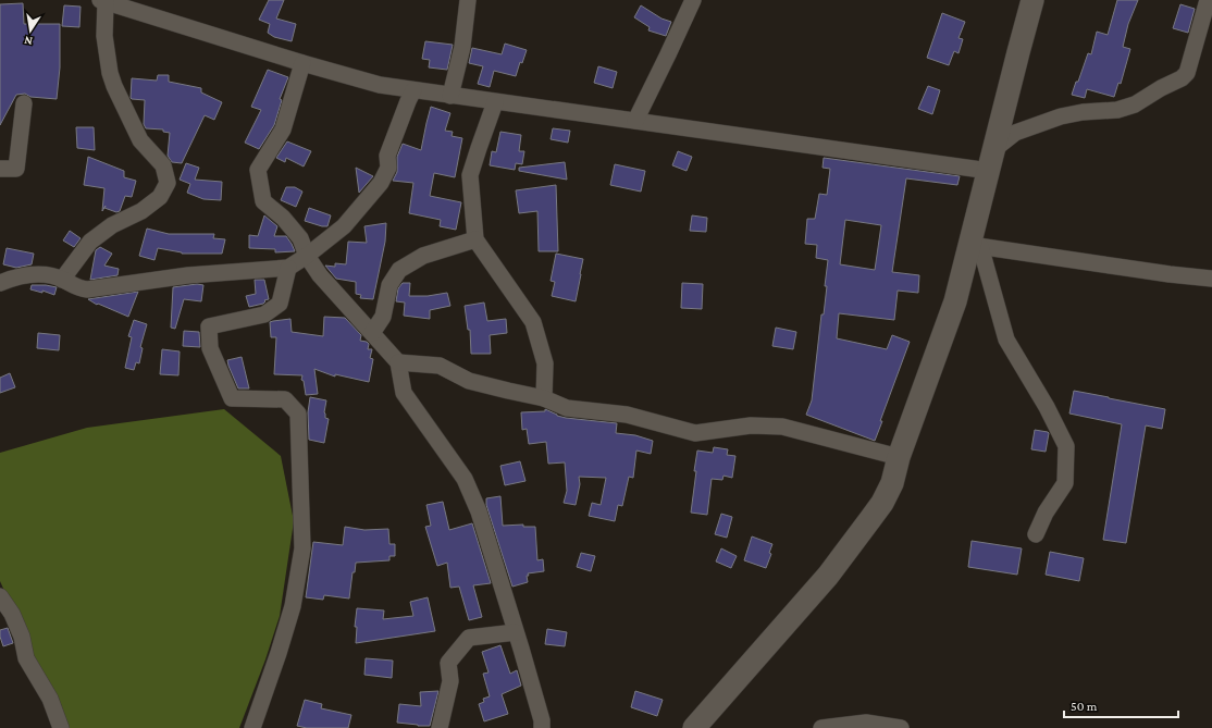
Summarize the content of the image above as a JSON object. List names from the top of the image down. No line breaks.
{"scale_bar":"50 m","north":"bottom"}
